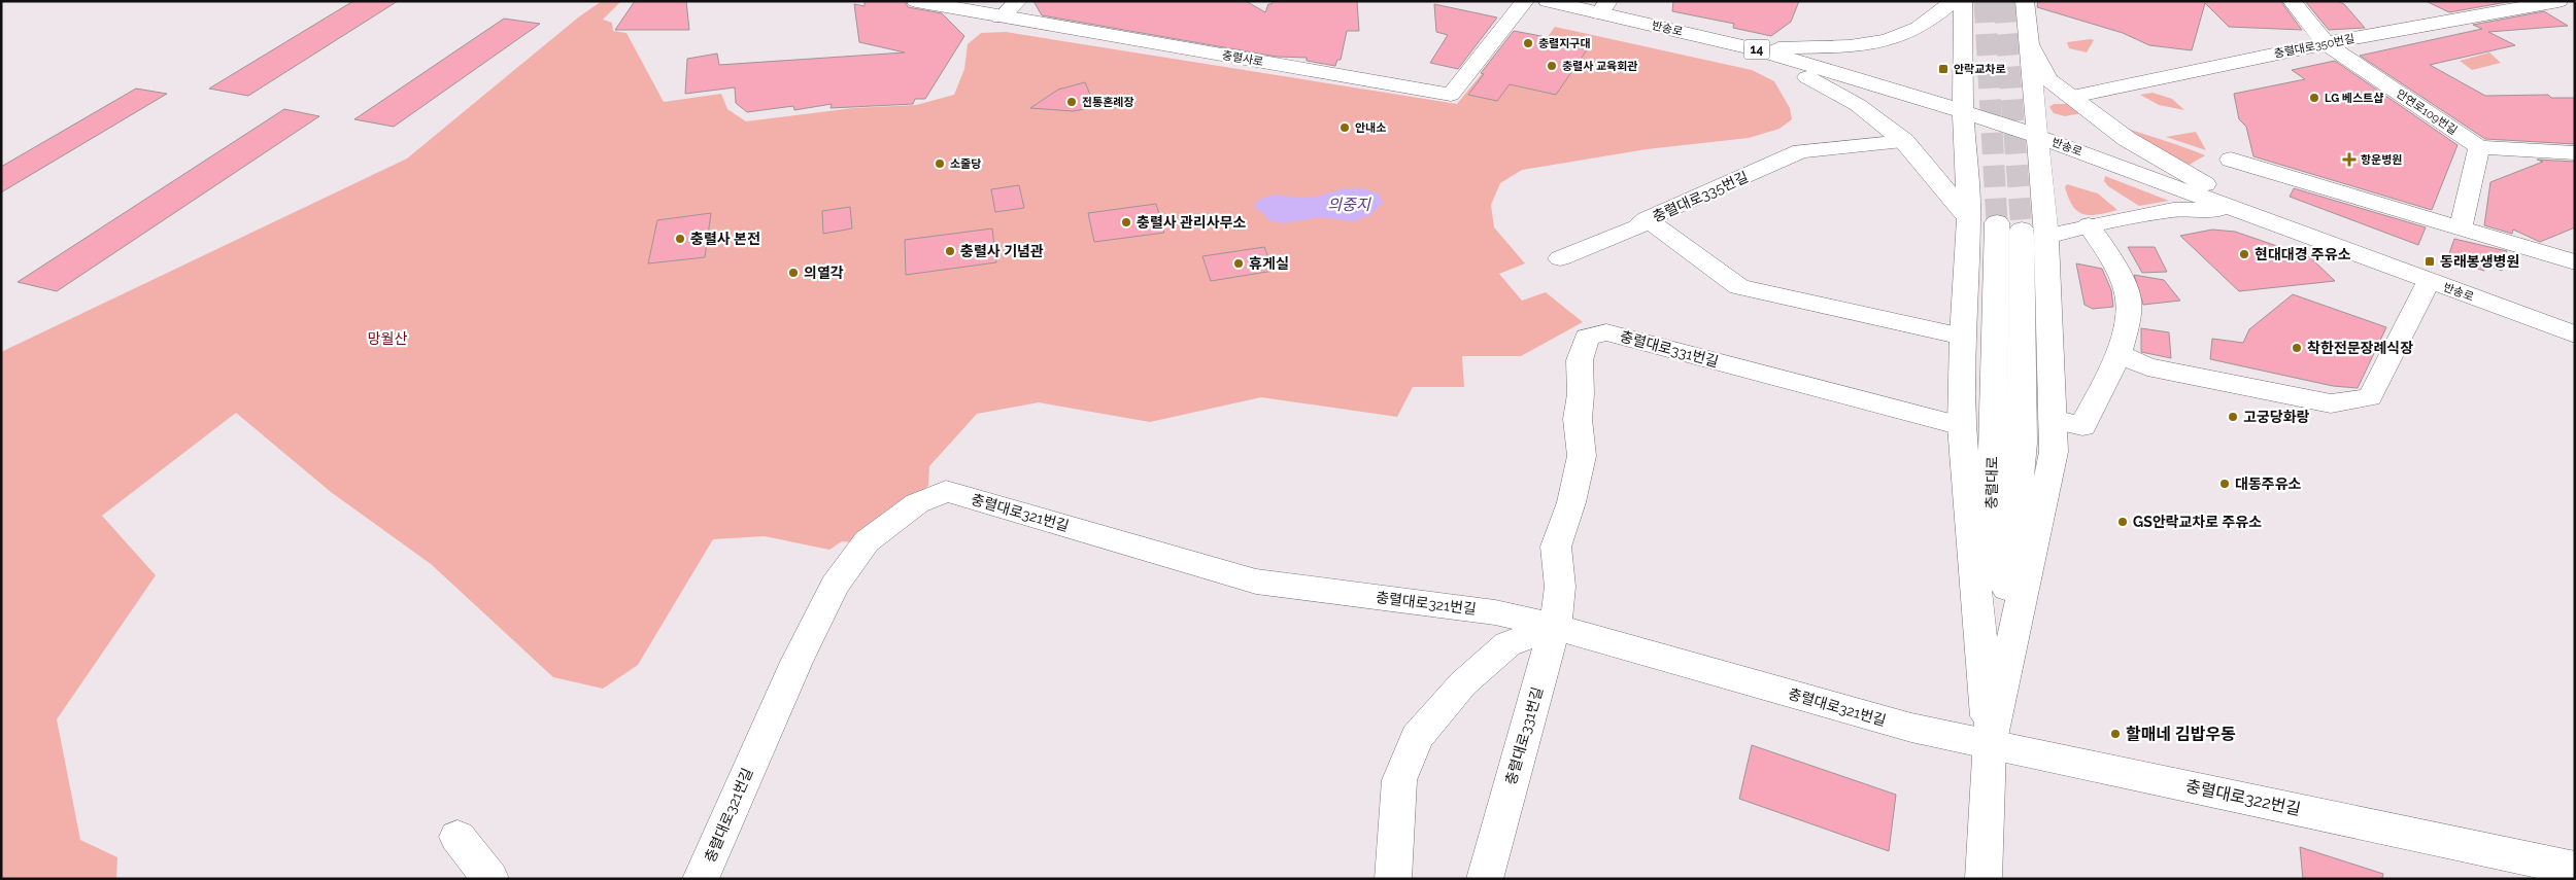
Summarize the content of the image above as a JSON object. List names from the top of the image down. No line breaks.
{"streets":{"street":["반송로","충렬대로350번길","14","충렬사로","안연로109번길","충렬대로335번길","충렬대로331번길","충렬대로","충렬대로321번길","충렬대로322번길"]},"crossings":[["충렬대로350번길","안연로109번길"],["충렬대로331번길","충렬대로321번길"],["충렬대로","충렬대로322번길"],["충렬대로321번길","충렬대로322번길"]],"water":["의중지"],"parks":["망월산"],"places":{"other":["충렬지구대","충렬사 교육회관","LG 베스트샵","전통혼례장","안내소","소줄당","충렬사 관리사무소","충렬사 본전","충렬사 기념관","현대대경 주유소","휴게실","의열각","착한전문장례식장","고궁당화랑","대동주유소","GS안락교차로 주유소","할매네 김밥우동"],"transit":["안락교차로","동래봉생병원"],"health":["항운병원"]}}
